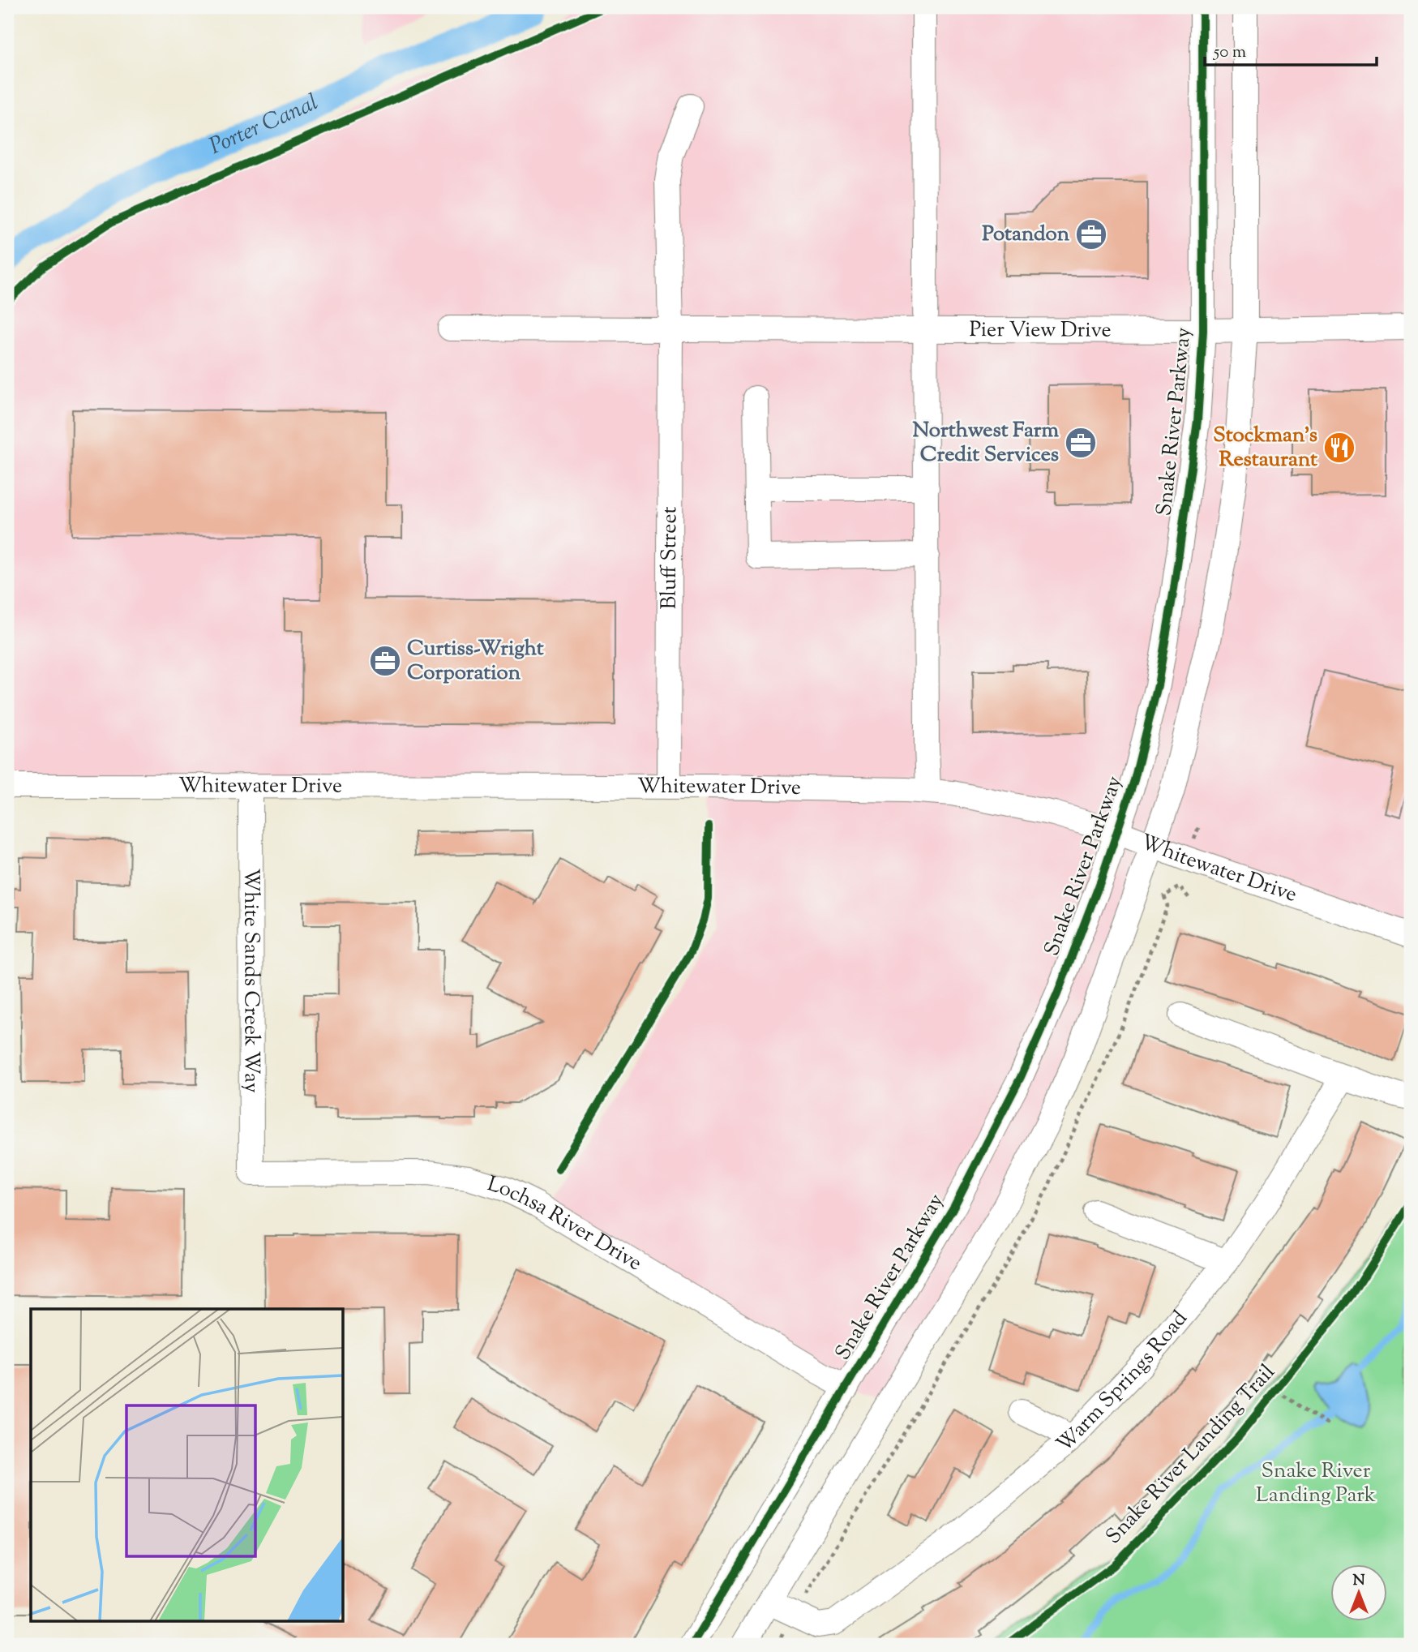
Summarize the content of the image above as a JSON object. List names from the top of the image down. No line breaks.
{"streets":{"street":["Pier View Drive","Snake River Parkway","Bluff Street","Whitewater Drive","White Sands Creek Way","Lochsa River Drive","Warm Springs Road"],"cycle path":["Snake River Landing Trail"]},"crossings":[["Pier View Drive","Snake River Parkway"],["Pier View Drive","Bluff Street"],["Snake River Parkway","Whitewater Drive"],["Snake River Parkway","Lochsa River Drive"],["Bluff Street","Whitewater Drive"],["Whitewater Drive","White Sands Creek Way"],["White Sands Creek Way","Lochsa River Drive"]],"water":["Porter Canal"],"parks":["Snake River Landing Park"],"places":{"office":["Potandon","Northwest Farm Credit Services","Curtiss-Wright Corporation"],"restaurant":["Stockman's Restaurant"]},"scale_bar":"50 m","north":"top"}
